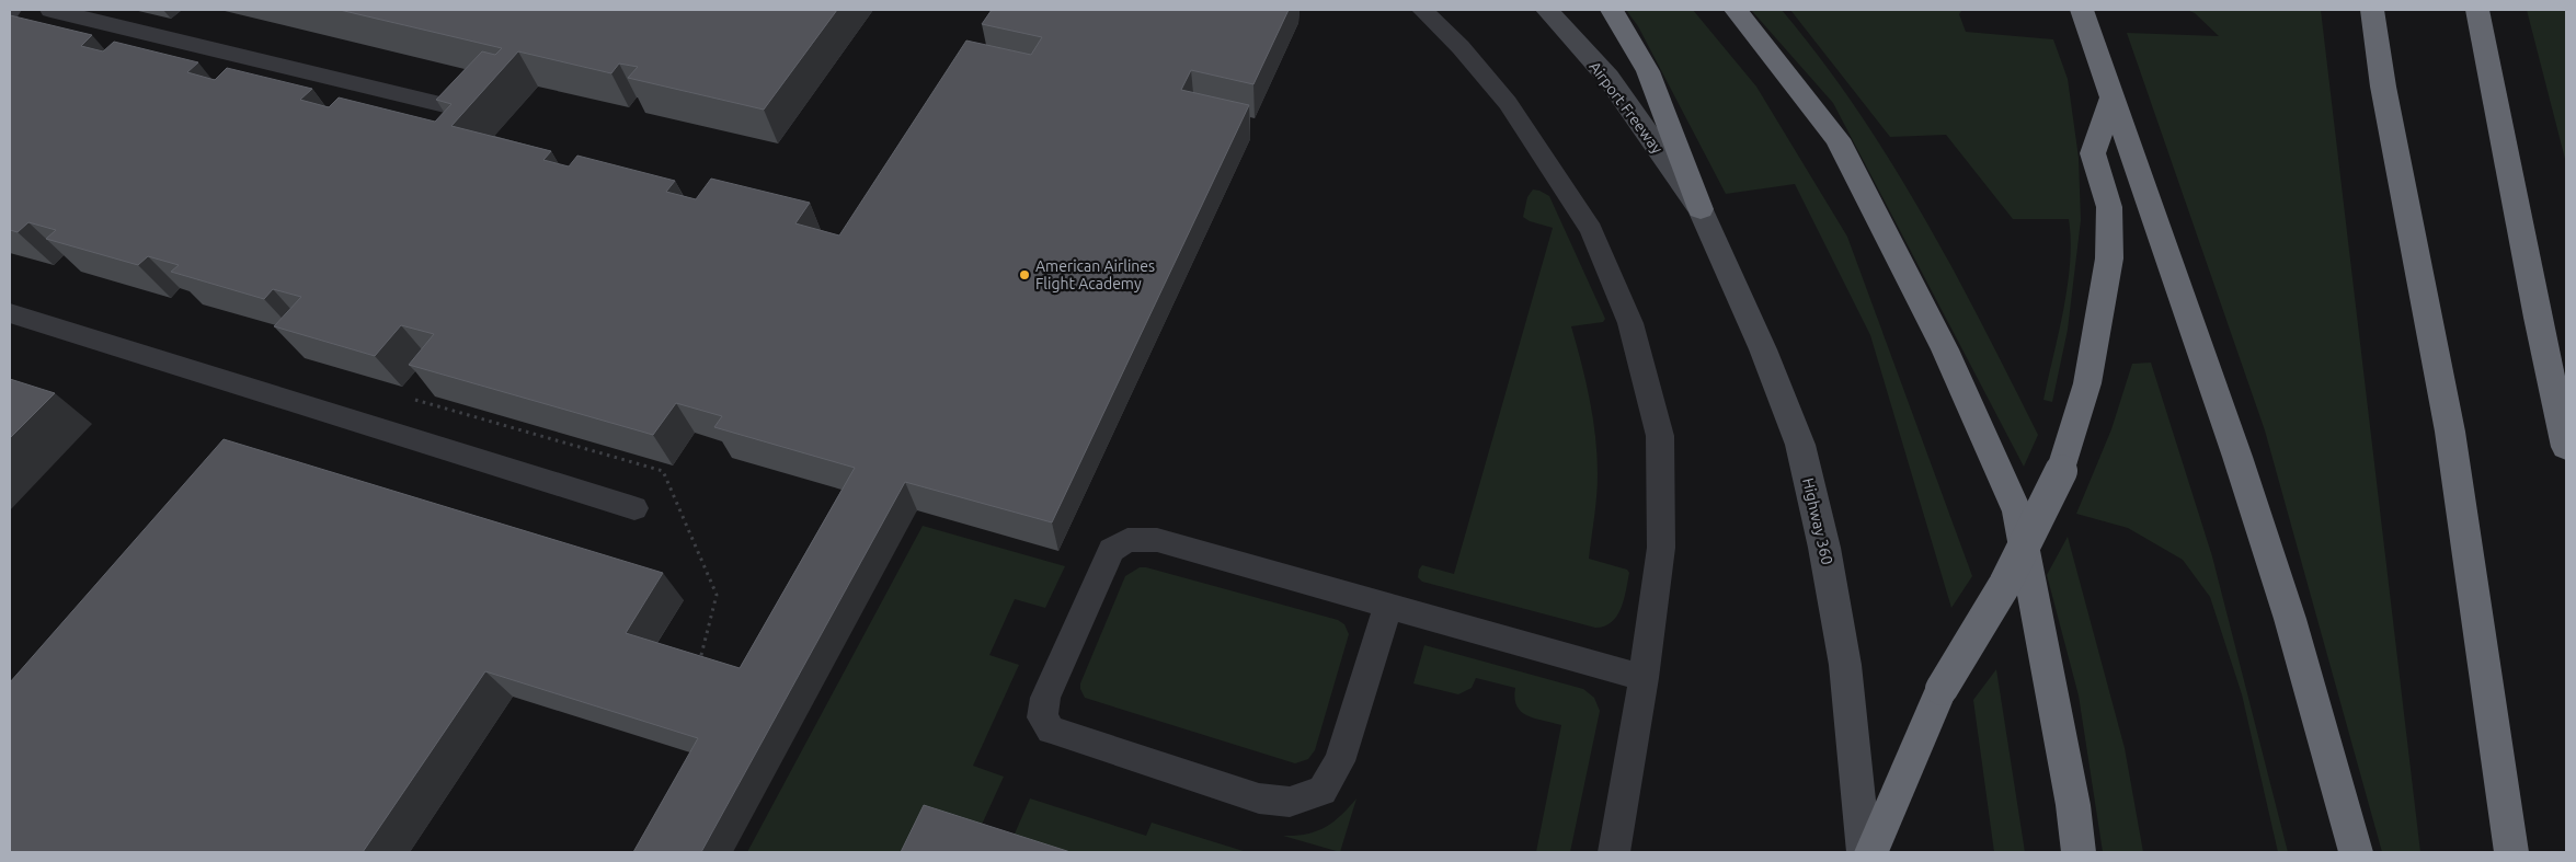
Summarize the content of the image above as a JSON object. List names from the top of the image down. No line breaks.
{"streets":{"main road":["Airport Freeway","Highway 360"]},"crossings":[["Airport Freeway","Highway 360"]],"places":["American Airlines Flight Academy"]}
